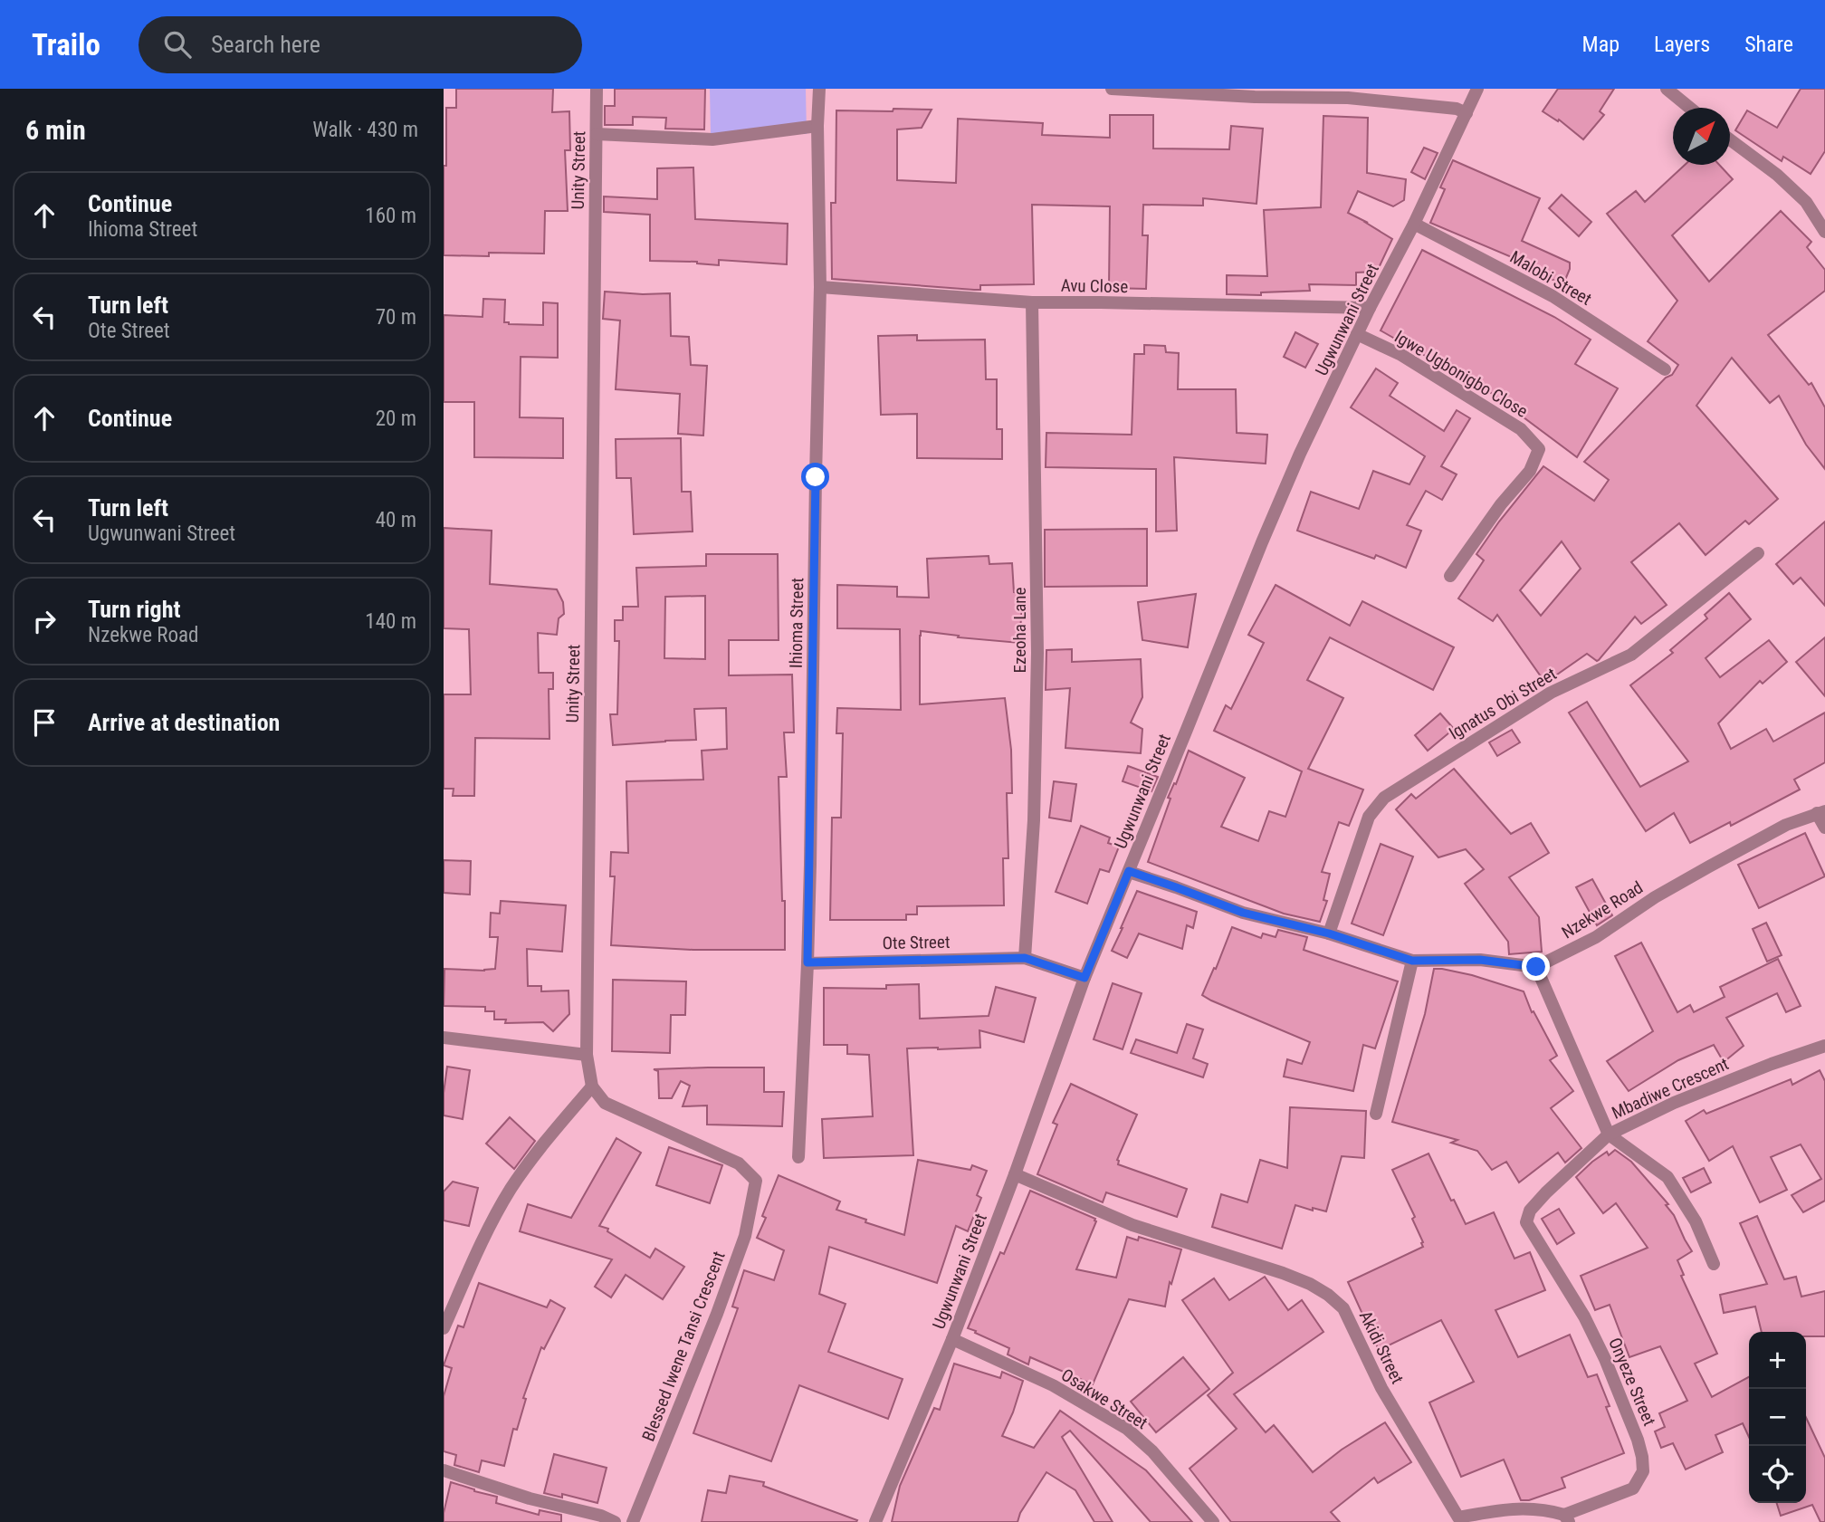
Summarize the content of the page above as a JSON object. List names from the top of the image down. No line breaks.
{"streets":{"street":["Unity Street","Malobi Street","Avu Close","Ugwunwani Street","Igwe Ugbonigbo Close","Ihioma Street","Ezeoha Lane","Ignatus Obi Street","Nzekwe Road","Ote Street","Mbadiwe Crescent","Blessed Iwene Tansi Crescent","Akidi Street","Onyeze Street","Osakwe Street"]},"crossings":[["Unity Street","Blessed Iwene Tansi Crescent"],["Malobi Street","Ugwunwani Street"],["Avu Close","Ugwunwani Street"],["Avu Close","Ihioma Street"],["Avu Close","Ezeoha Lane"],["Ugwunwani Street","Igwe Ugbonigbo Close"],["Ugwunwani Street","Ote Street"],["Ugwunwani Street","Akidi Street"],["Ugwunwani Street","Osakwe Street"],["Ihioma Street","Ote Street"],["Ezeoha Lane","Ote Street"],["Mbadiwe Crescent","Onyeze Street"],["Akidi Street","Onyeze Street"]],"north":"top right","page":{"header":"Trailo","search":"Search here","nav":["Map","Layers","Share"],"heading":["6 min","Walk · 430 m"],"list":[["Continue","Ihioma Street","160 m"],["Turn left","Ote Street","70 m"],["Continue","20 m"],["Turn left","Ugwunwani Street","40 m"],["Turn right","Nzekwe Road","140 m"],"Arrive at destination"],"map_buttons":["+","−"]}}
